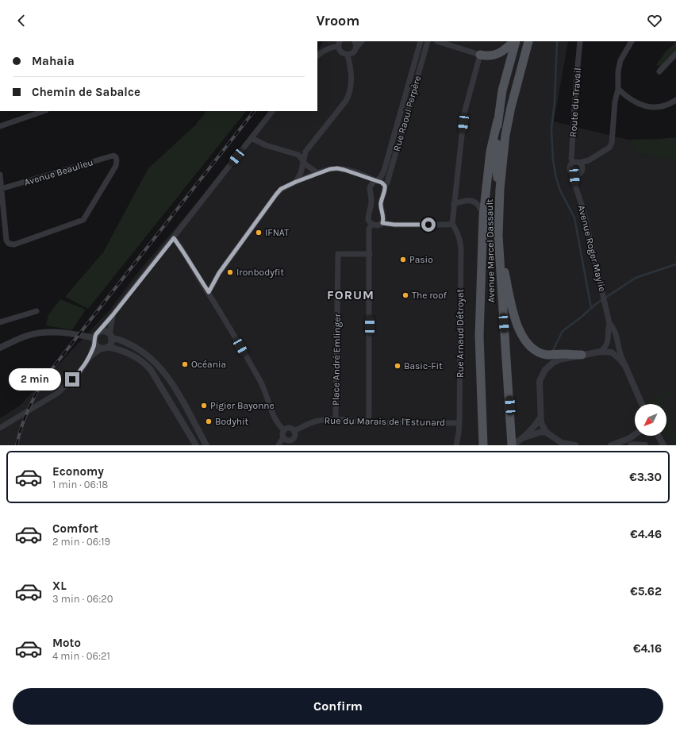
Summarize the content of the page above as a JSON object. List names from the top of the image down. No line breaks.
{"streets":{"main road":["Avenue Marcel Dassault"],"street":["Route du Travail","Rue Raoul Perpère","Avenue Beaulieu","Avenue Roger Maylie","Rue Arnaud Détroyat","Place André Emlinger","Rue du Marais de l'Estunard"]},"crossings":[["Route du Travail","Avenue Roger Maylie"],["Rue Arnaud Détroyat","Rue du Marais de l'Estunard"],["Place André Emlinger","Rue du Marais de l'Estunard"]],"districts":["FORUM"],"places":["IFNAT","Pasio","Ironbodyfit","The roof","Océania","Basic-Fit","Pigier Bayonne","Bodyhit"],"north":"bottom left","page":{"header":"Vroom","banner":["Mahaia","Chemin de Sabalce"],"bubble":"2 min","list":[{"name":"Economy","note":"1 min · 06:18","value":"€3.30"},{"name":"Comfort","note":"2 min · 06:19","value":"€4.46"},{"name":"XL","note":"3 min · 06:20","value":"€5.62"},{"name":"Moto","note":"4 min · 06:21","value":"€4.16"}],"buttons":"Confirm"}}
